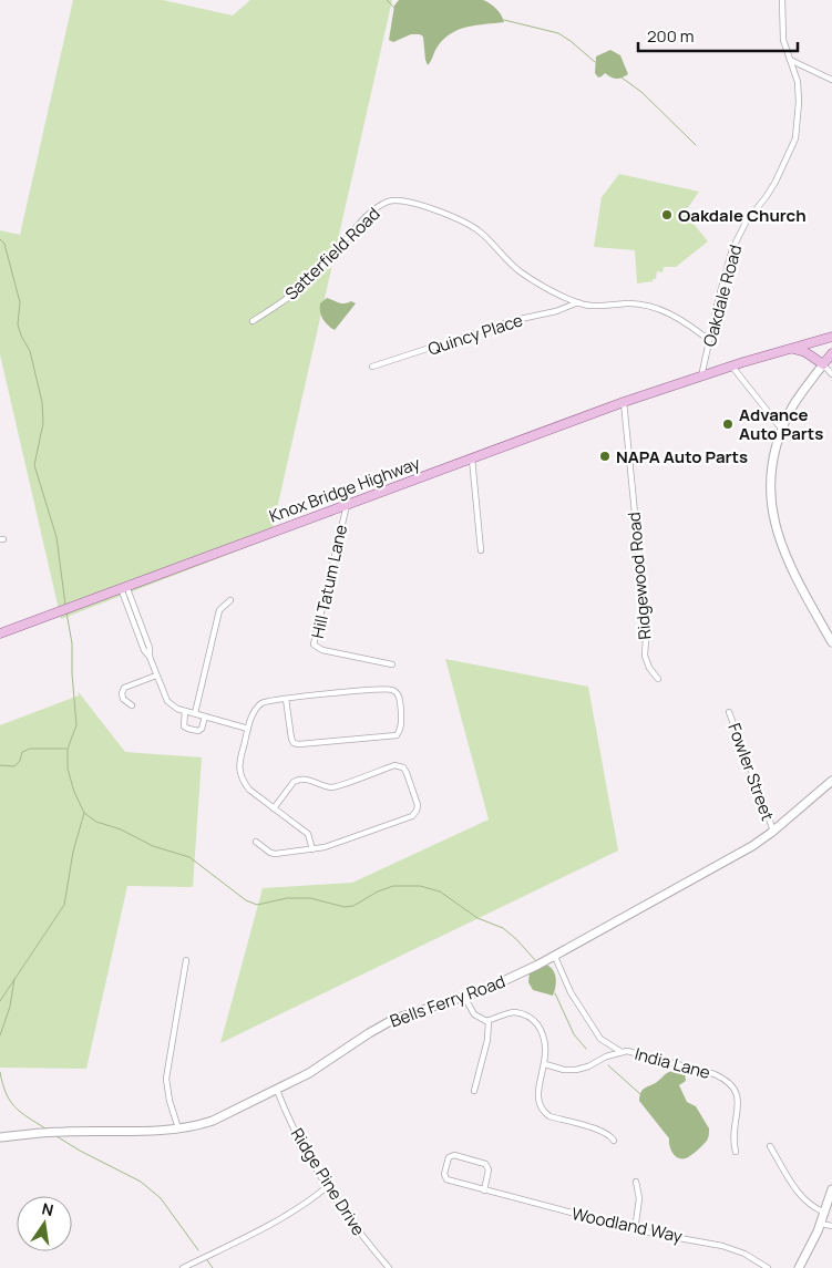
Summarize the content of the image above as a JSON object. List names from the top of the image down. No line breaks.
{"streets":{"main road":["Knox Bridge Highway","Bells Ferry Road"],"street":["Satterfield Road","Oakdale Road","Quincy Place","Ridgewood Road","Hill Tatum Lane","Fowler Street","India Lane","Ridge Pine Drive","Woodland Way"]},"crossings":[["Satterfield Road","Oakdale Road"],["Satterfield Road","Quincy Place"],["Oakdale Road","Knox Bridge Highway"],["Knox Bridge Highway","Ridgewood Road"],["Knox Bridge Highway","Hill Tatum Lane"],["Fowler Street","Bells Ferry Road"],["Bells Ferry Road","Ridge Pine Drive"]],"places":["Oakdale Church","Advance Auto Parts","NAPA Auto Parts"],"scale_bar":"200 m","north":"top"}
